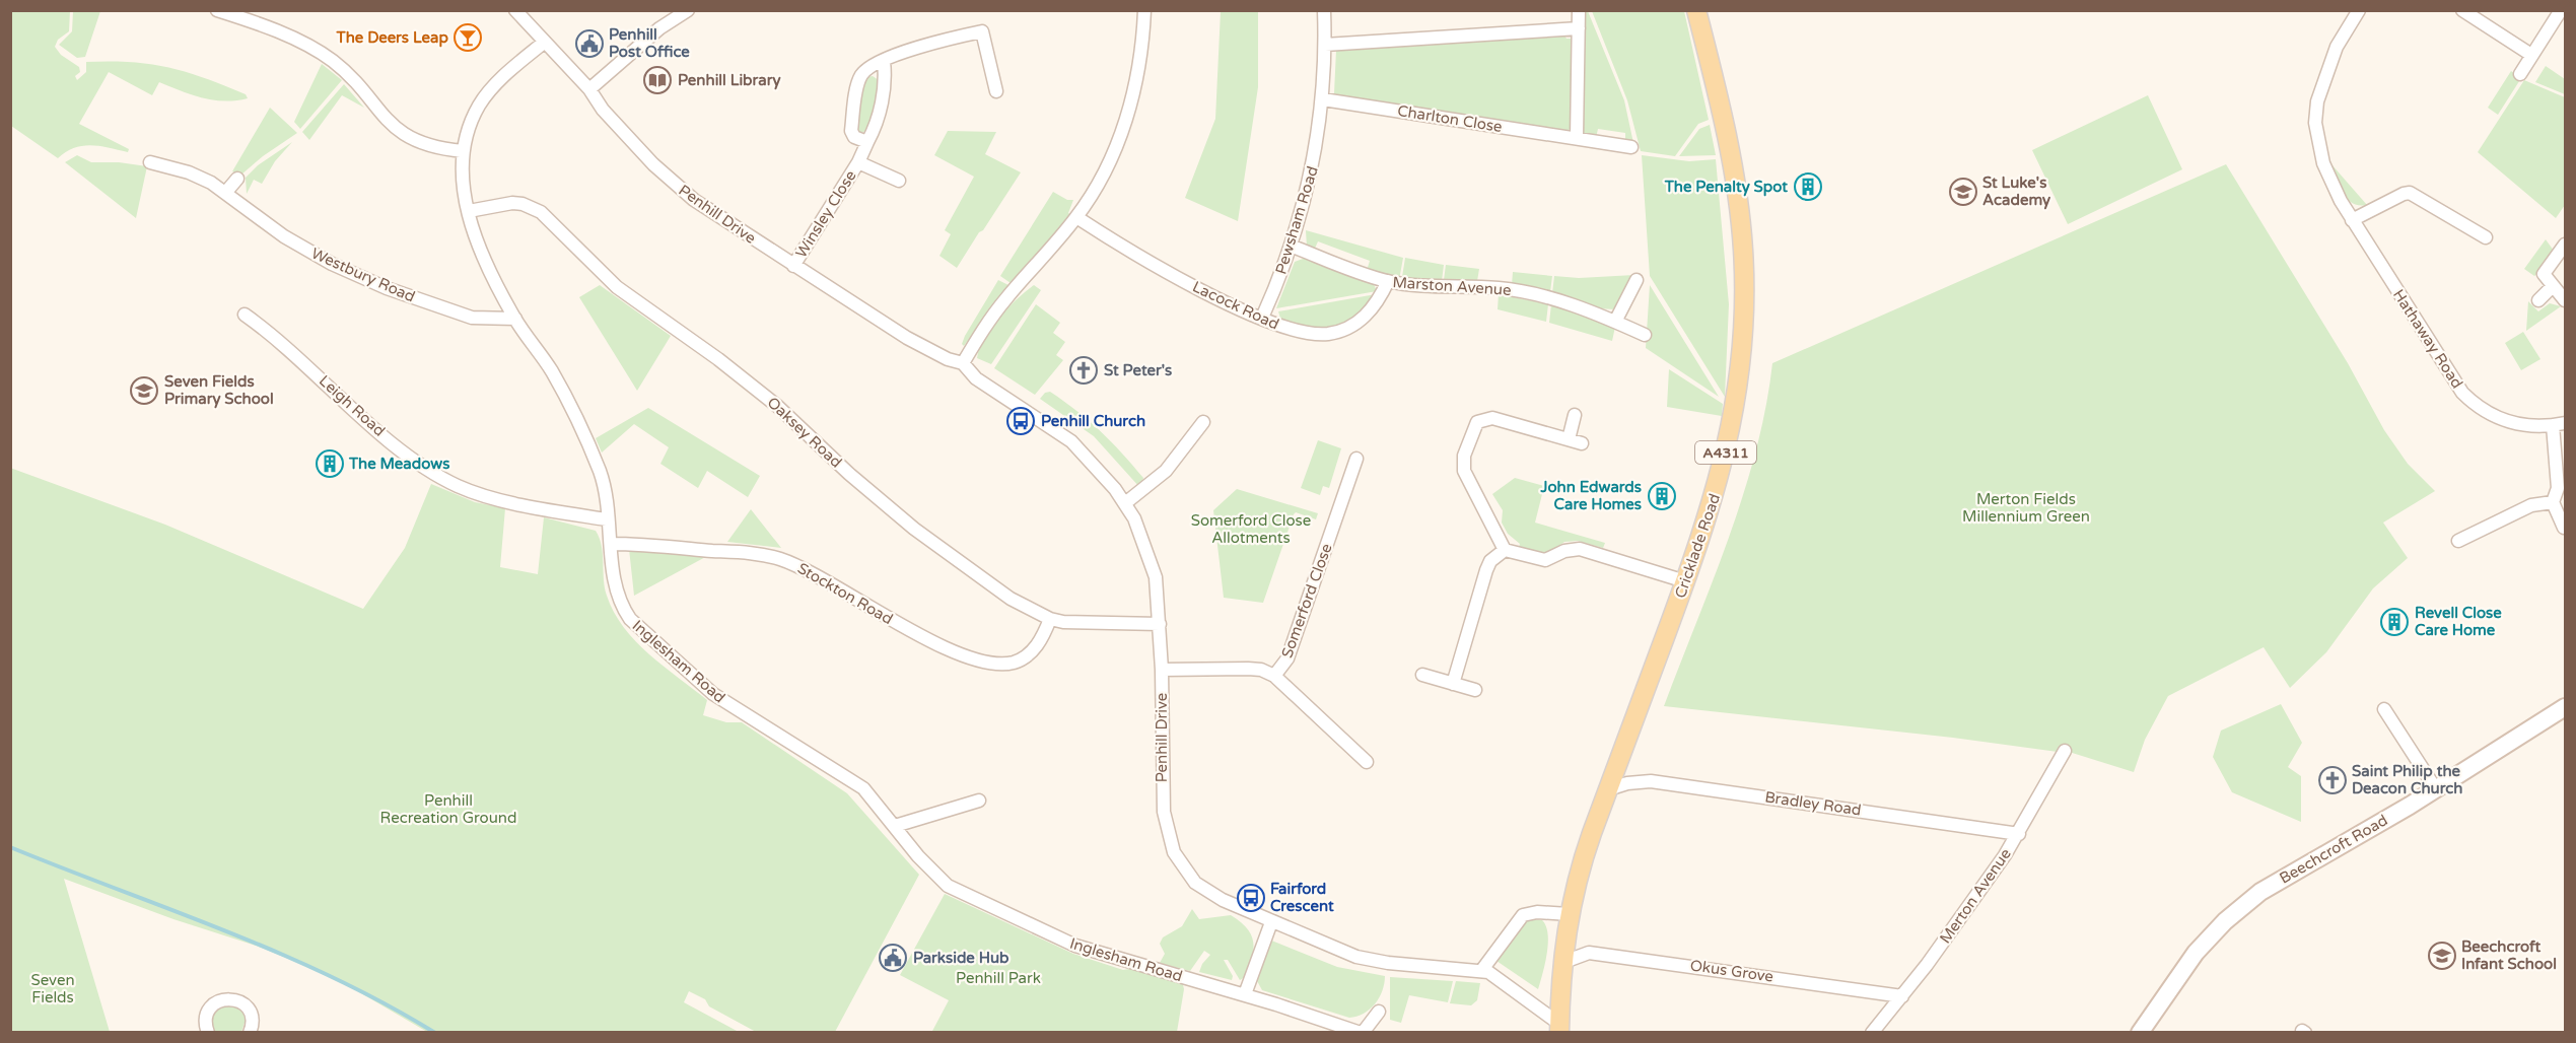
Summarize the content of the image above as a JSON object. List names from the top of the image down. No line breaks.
{"streets":{"main road":["A4311","Cricklade Road","Beechcroft Road"],"street":["Charlton Close","Penhill Drive","Winsley Close","Pewsham Road","Westbury Road","Marston Avenue","Lacock Road","Hathaway Road","Leigh Road","Oaksey Road","Stockton Road","Somerford Close","Inglesham Road","Bradley Road","Merton Avenue","Okus Grove"]},"crossings":[["Charlton Close","Pewsham Road"],["Penhill Drive","Winsley Close"],["Penhill Drive","Oaksey Road"],["Penhill Drive","Cricklade Road"],["Penhill Drive","Somerford Close"],["Penhill Drive","Inglesham Road"],["Pewsham Road","Marston Avenue"],["Pewsham Road","Lacock Road"],["Westbury Road","Inglesham Road"],["Marston Avenue","Lacock Road"],["Leigh Road","Inglesham Road"],["Oaksey Road","Stockton Road"],["Oaksey Road","Inglesham Road"],["Cricklade Road","Bradley Road"],["Cricklade Road","Okus Grove"],["Stockton Road","Inglesham Road"],["Bradley Road","Merton Avenue"],["Merton Avenue","Okus Grove"]],"parks":["Merton Fields Millennium Green","Somerford Close Allotments","Penhill Recreation Ground","Penhill Park","Seven Fields"],"places":{"bar":["The Deers Leap"],"public building":["Penhill Post Office","Parkside Hub"],"library":["Penhill Library"],"building":["The Penalty Spot","The Meadows","John Edwards Care Homes","Revell Close Care Home"],"school or university":["St Luke's Academy","Seven Fields Primary School","Beechcroft Infant School"],"church":["St Peter's","Saint Philip the Deacon Church"],"bus stop":["Penhill Church","Fairford Crescent"]}}
